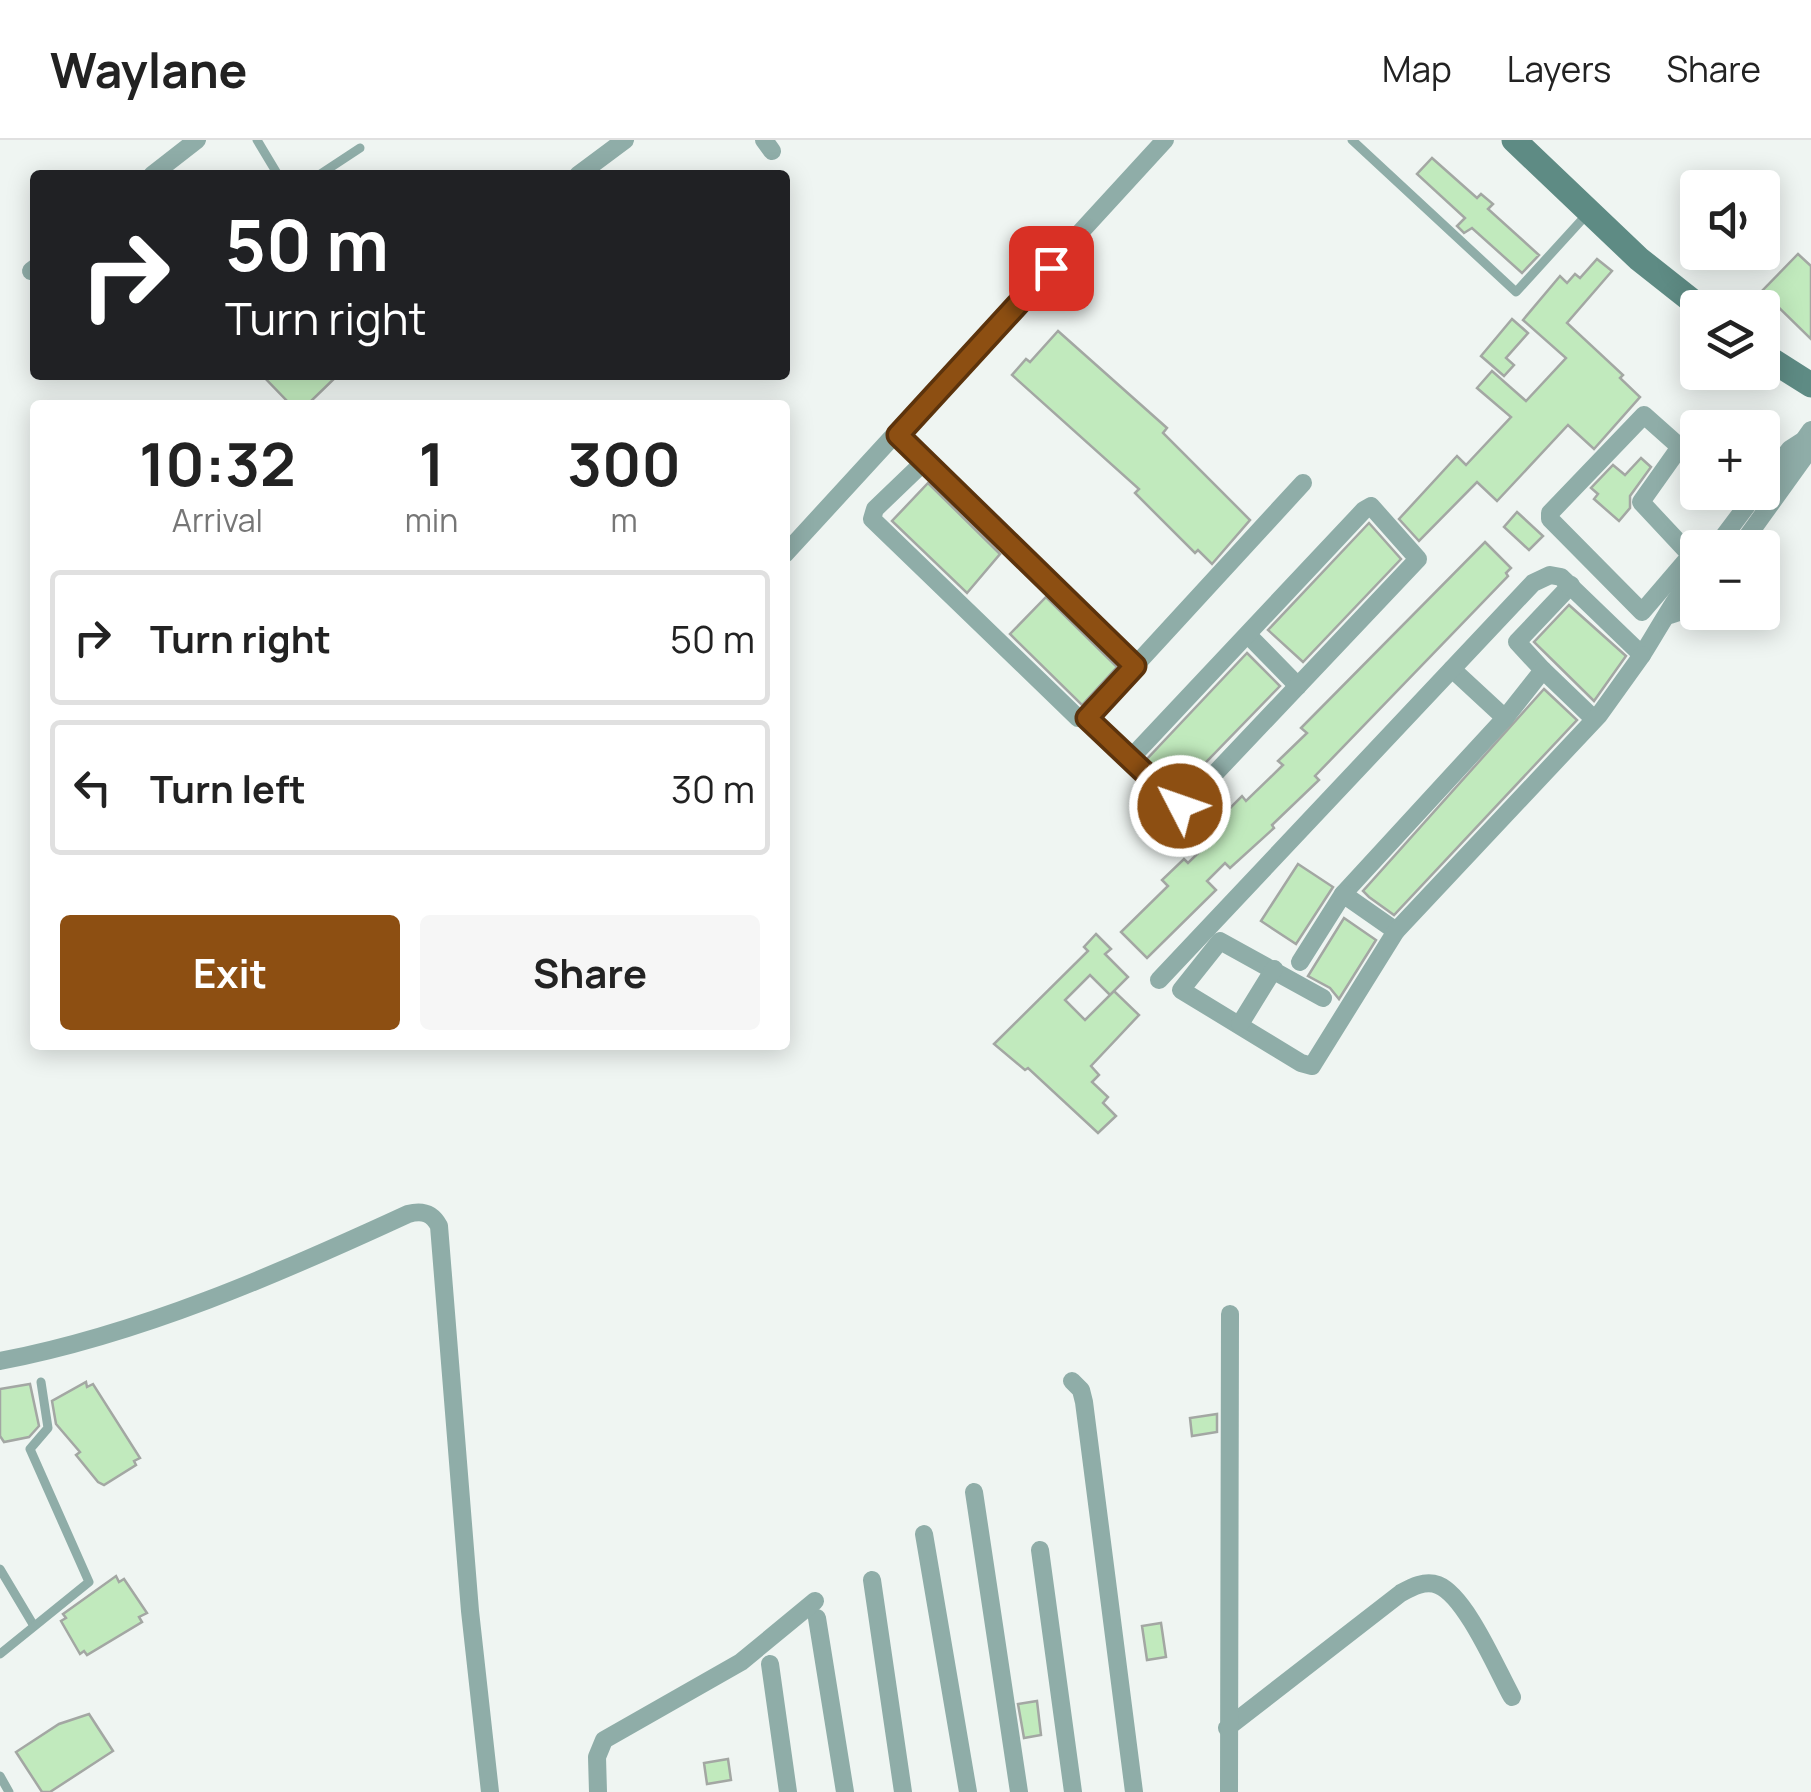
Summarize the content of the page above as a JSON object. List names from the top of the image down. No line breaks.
{"page":{"header":"Waylane","nav":["Map","Layers","Share"],"map_buttons":["+","−"],"turn":["50 m","Turn right"],"eta":["10:32","Arrival","1","min","300","m"],"list":[{"name":"Turn right","value":"50 m"},{"name":"Turn left","value":"30 m"}],"buttons":["Exit","Share"]}}
